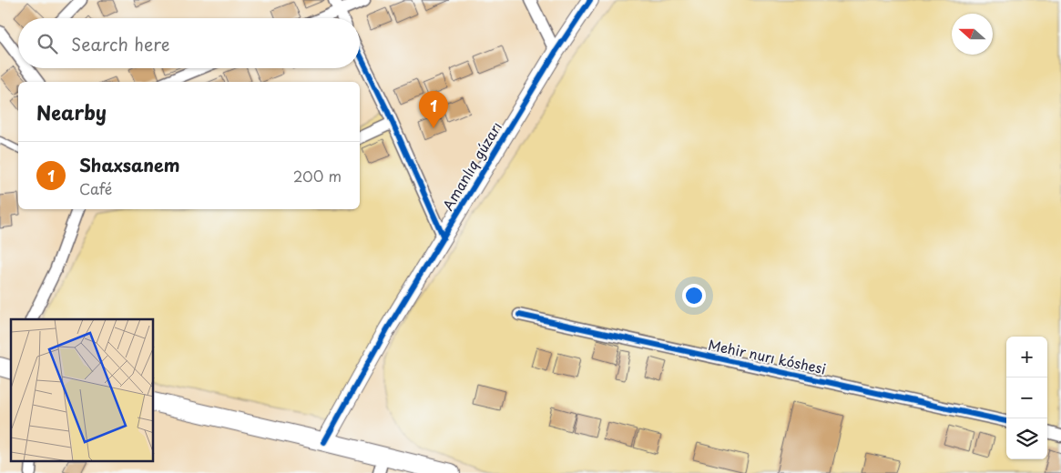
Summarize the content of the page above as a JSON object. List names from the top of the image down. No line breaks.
{"streets":{"street":["Amanlıq gúzarı","Mehir nurı kóshesi"]},"north":"left","page":{"search":"Search here","heading":"Nearby","pins":"1","list":[{"mark":"1","name":"Shaxsanem","note":"Café","value":"200 m"}],"map_buttons":["+","−"]}}
